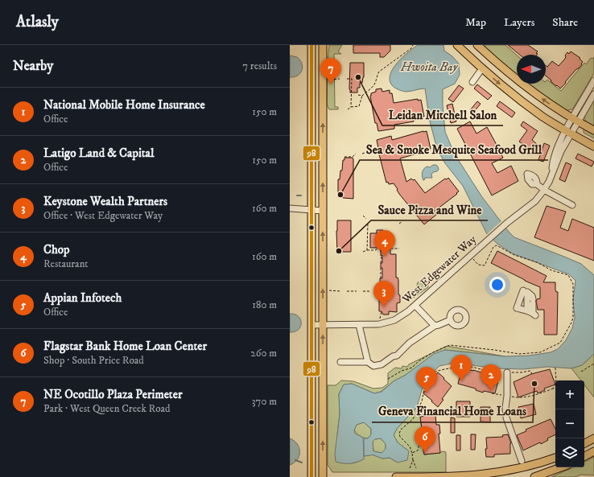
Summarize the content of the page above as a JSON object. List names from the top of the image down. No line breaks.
{"streets":{"street":["West Edgewater Way"]},"water":["Hwoita Bay"],"places":["Leidan Mitchell Salon","Sea & Smoke Mesquite Seafood Grill","Sauce Pizza and Wine","Geneva Financial Home Loans"],"lines":["transit line 98"],"north":"left","page":{"header":"Atlasly","nav":["Map","Layers","Share"],"heading":["Nearby","7 results"],"pins":["7","4","3","1","2","5","6"],"list":[{"mark":"1","name":"National Mobile Home Insurance","note":"Office","value":"150 m"},{"mark":"2","name":"Latigo Land & Capital","note":"Office","value":"150 m"},{"mark":"3","name":"Keystone Wealth Partners","note":"Office · West Edgewater Way","value":"160 m"},{"mark":"4","name":"Chop","note":"Restaurant","value":"160 m"},{"mark":"5","name":"Appian Infotech","note":"Office","value":"180 m"},{"mark":"6","name":"Flagstar Bank Home Loan Center","note":"Shop · South Price Road","value":"260 m"},{"mark":"7","name":"NE Ocotillo Plaza Perimeter","note":"Park · West Queen Creek Road","value":"370 m"}],"map_buttons":["+","−"]}}
